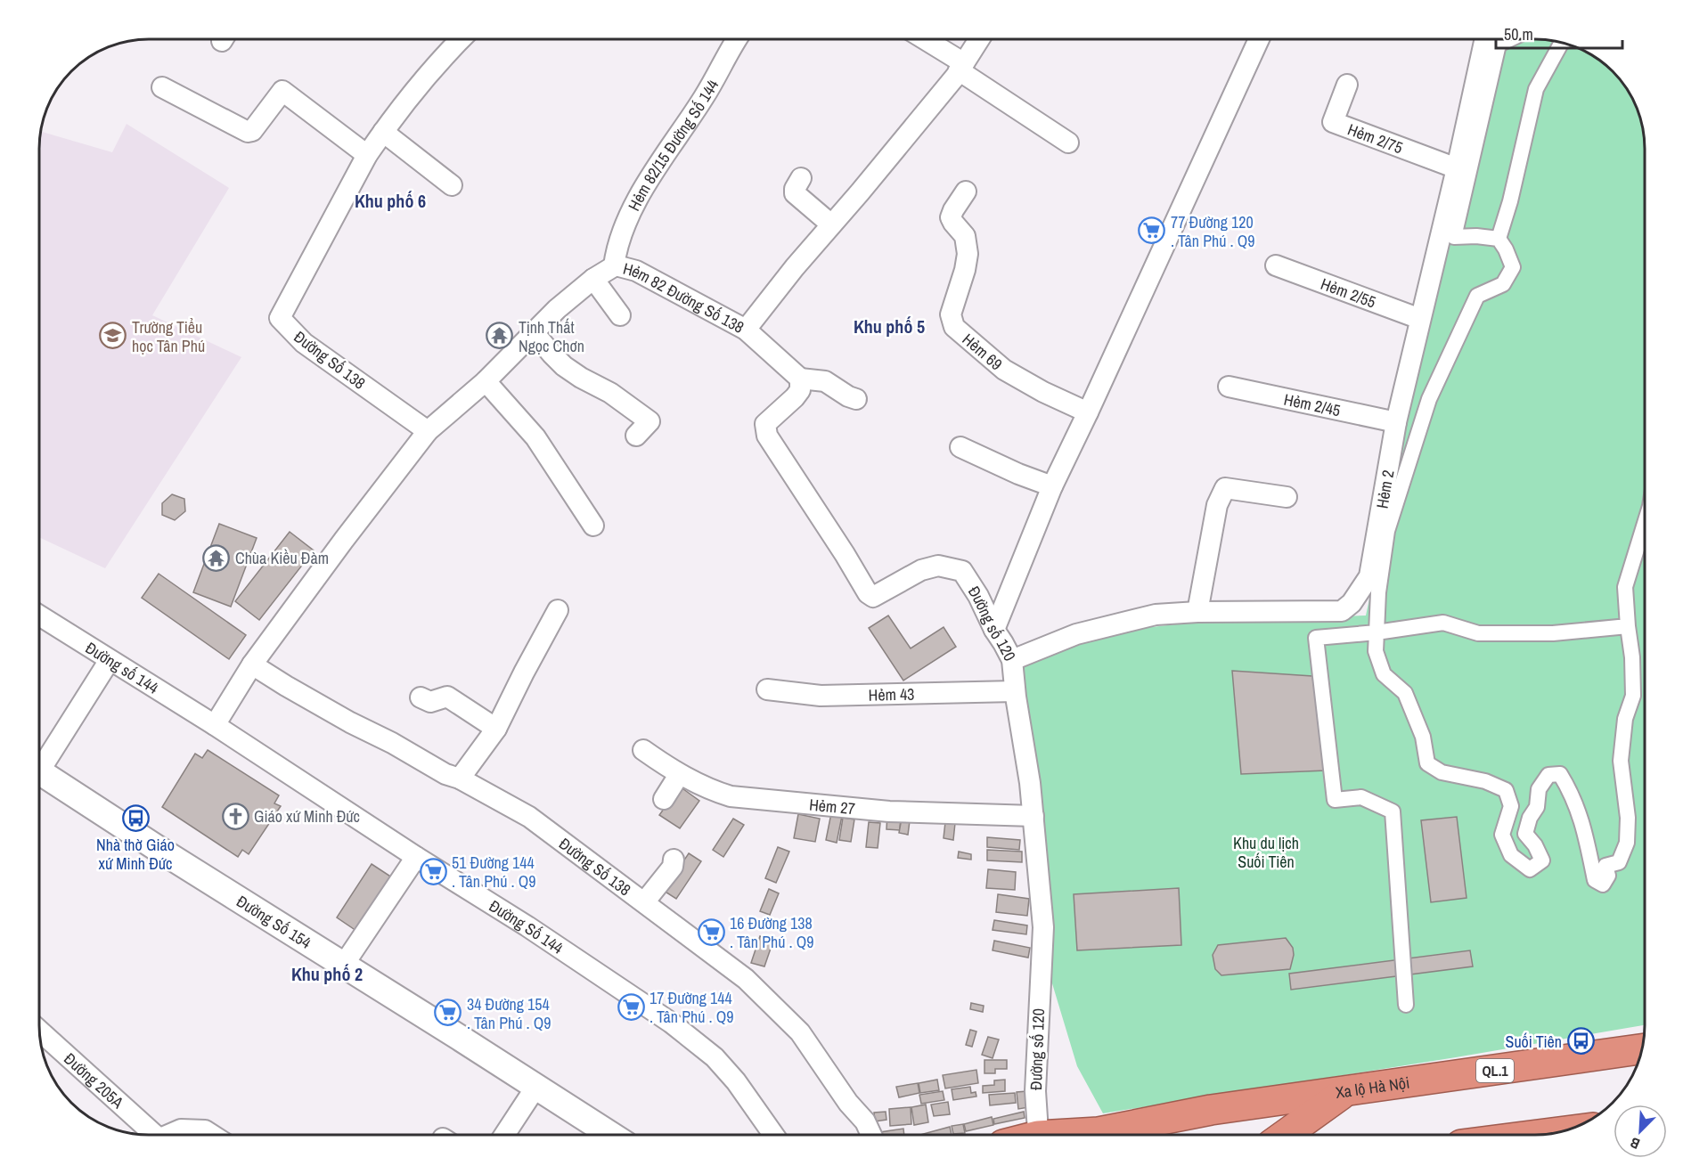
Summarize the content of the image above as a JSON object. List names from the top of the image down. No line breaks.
{"streets":{"highway":["QL.1","Xa lộ Hà Nội"],"street":["Hẻm 2/75","Hẻm 82/15 Đường Số 144","Hẻm 2/55","Hẻm 82 Đường Số 138","Hẻm 69","Đường Số 138","Hẻm 2/45","Hẻm 2","Đường số 120","Đường số 144","Hẻm 43","Hẻm 27","Đường Số 154","Đường Số 144","Đường 205A"]},"crossings":[["Hẻm 2/75","Hẻm 2"],["Hẻm 82/15 Đường Số 144","Hẻm 82 Đường Số 138"],["Hẻm 2/55","Hẻm 2"],["Hẻm 82 Đường Số 138","Đường Số 138"],["Hẻm 2/45","Hẻm 2"],["Hẻm 2","Đường số 120"],["Đường số 120","Hẻm 43"],["Đường số 120","Hẻm 27"],["Đường số 144","Đường Số 144"]],"districts":["Khu phố 6","Khu phố 5","Khu phố 2"],"parks":["Khu du lịch Suối Tiên"],"places":{"supermarket":["77 Đường 120 . Tân Phú . Q9","51 Đường 144 . Tân Phú . Q9","16 Đường 138 . Tân Phú . Q9","17 Đường 144 . Tân Phú . Q9","34 Đường 154 . Tân Phú . Q9"],"school or university":["Trường Tiểu học Tân Phú"],"temple":["Tịnh Thất Ngọc Chơn","Chùa Kiều Đàm"],"church":["Giáo xứ Minh Đức"],"bus stop":["Nhà thờ Giáo xứ Minh Đức","Suối Tiên"]},"scale_bar":"50 m","north":"bottom left"}
